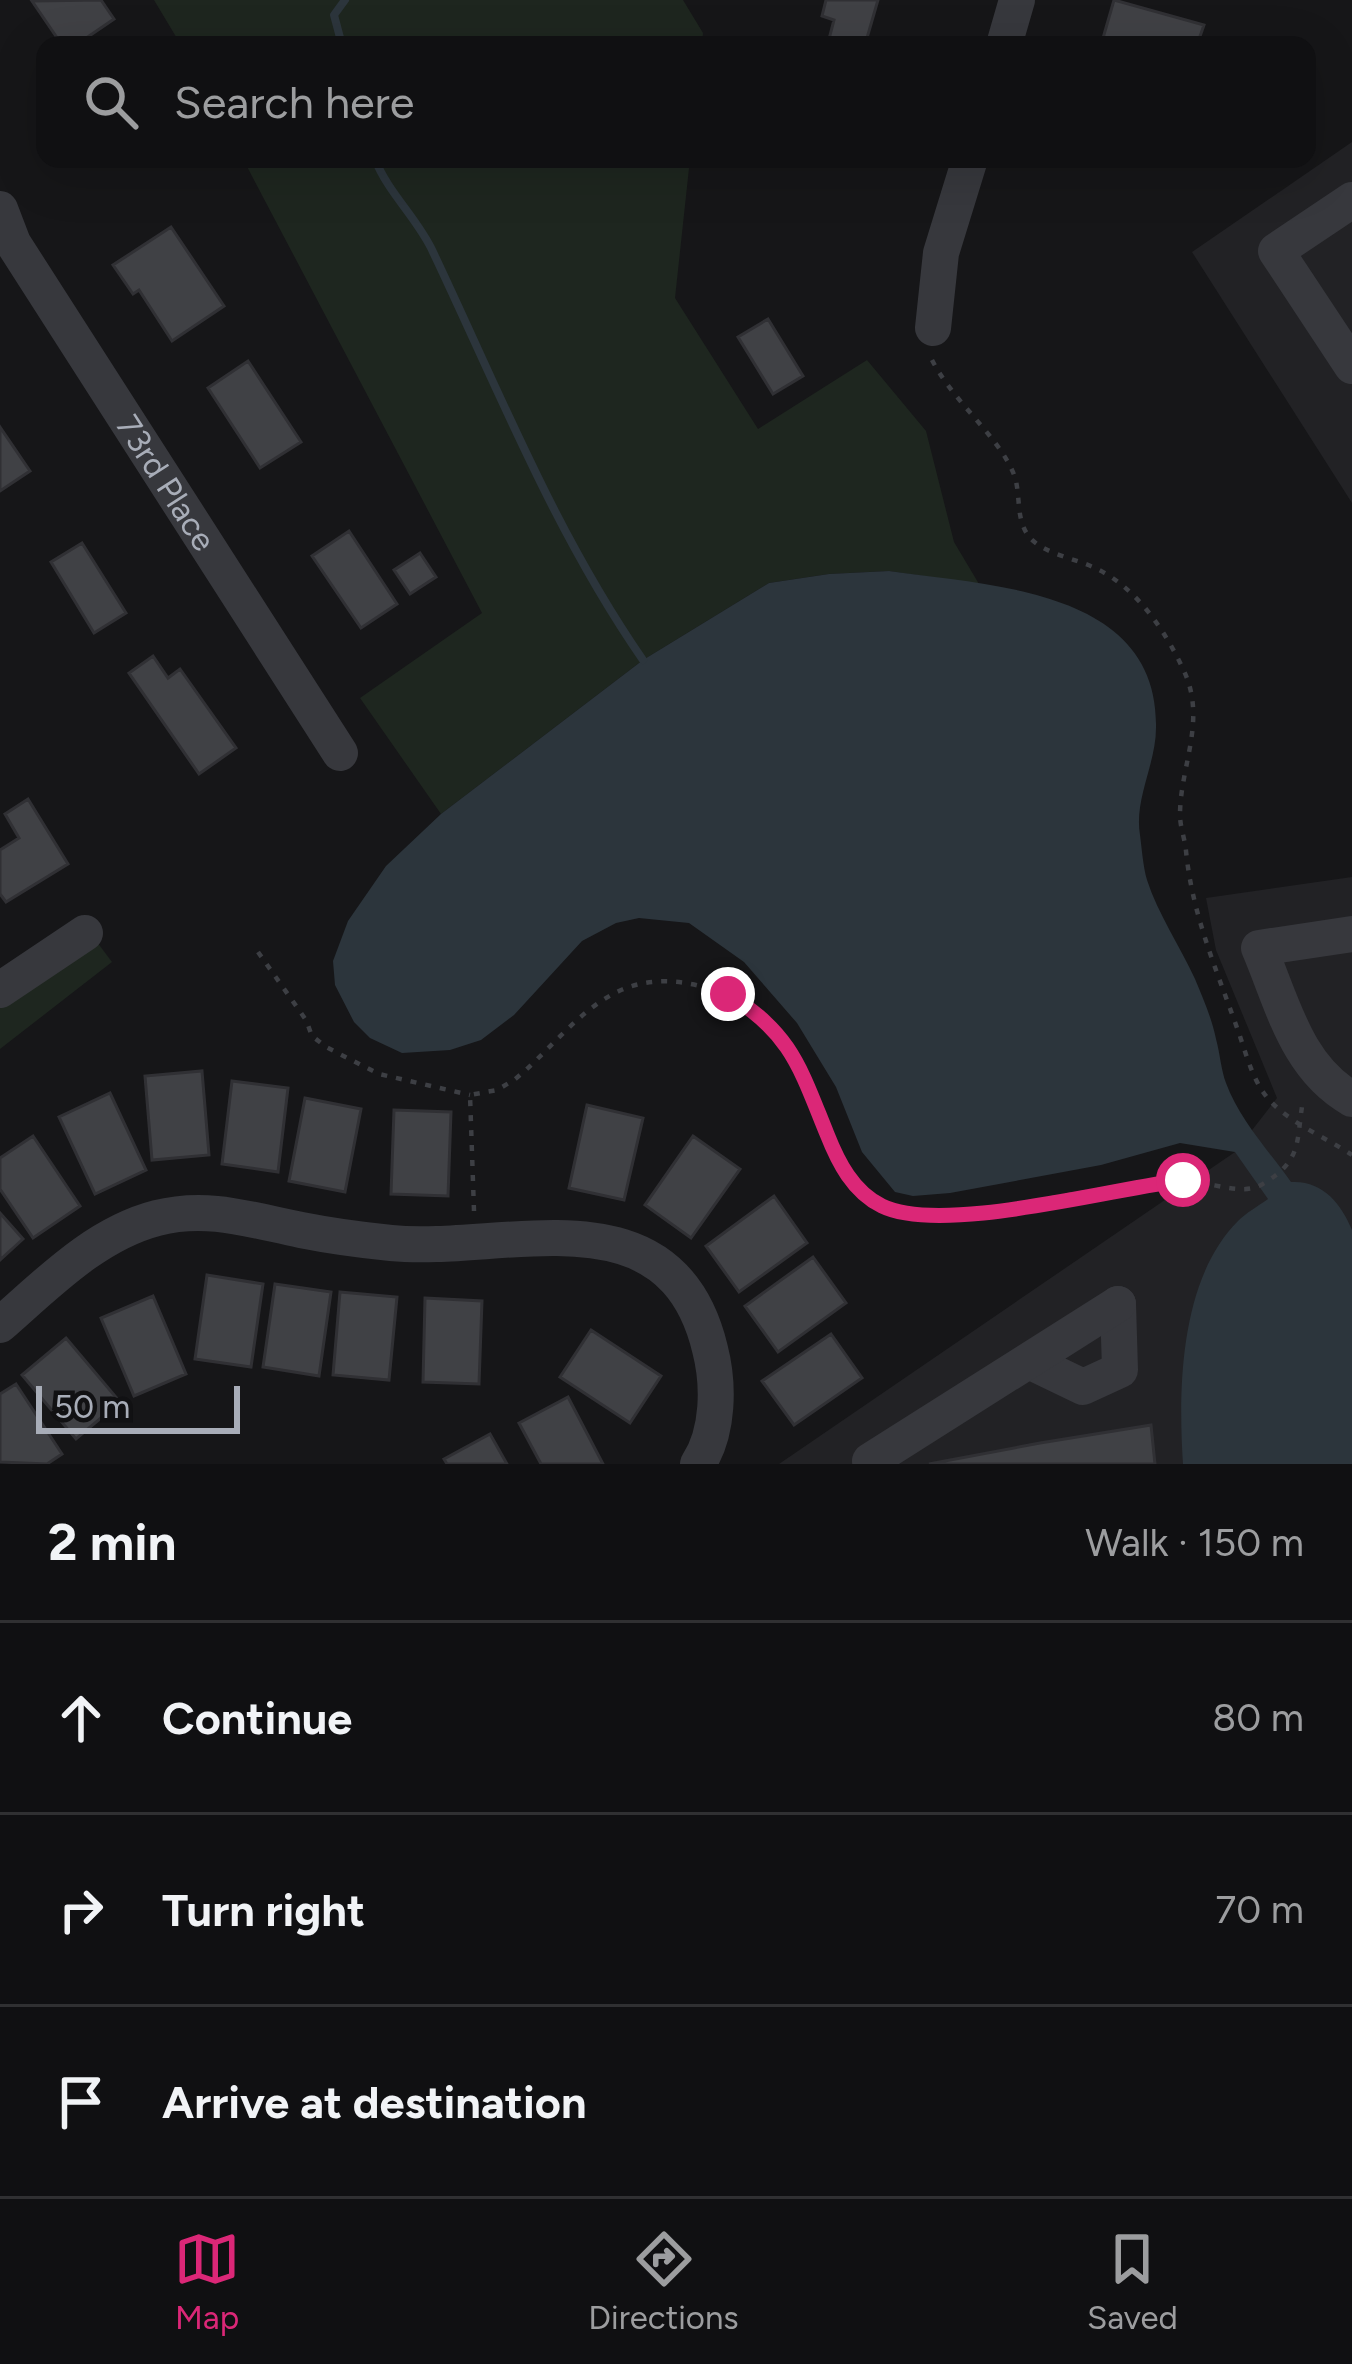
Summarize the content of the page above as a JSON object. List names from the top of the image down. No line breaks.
{"streets":{"street":["73rd Place"]},"scale_bar":"50 m","page":{"search":"Search here","scale":"50 m","heading":["2 min","Walk · 150 m"],"list":[["Continue","80 m"],["Turn right","70 m"],"Arrive at destination"],"nav":["Map","Directions","Saved"]}}
